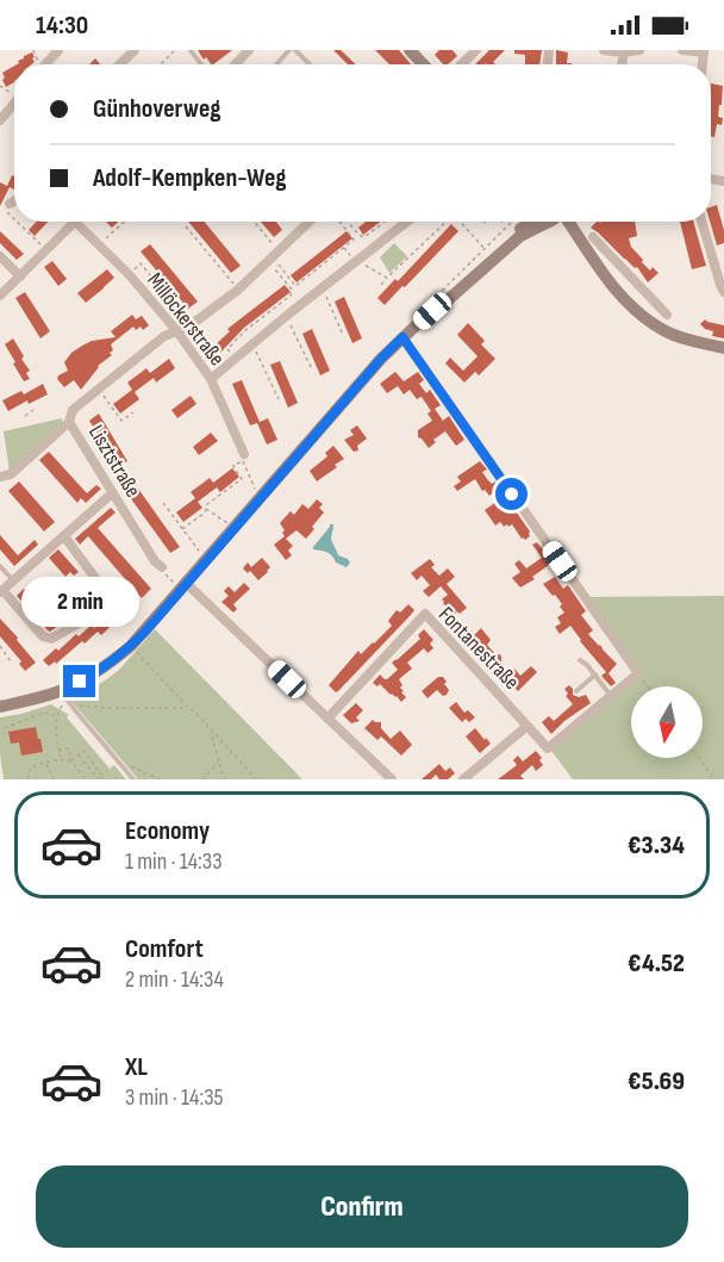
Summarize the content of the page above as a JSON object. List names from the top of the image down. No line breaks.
{"streets":{"street":["Millöckerstraße","Lisztstraße","Fontanestraße"]},"crossings":[["Millöckerstraße","Lisztstraße"]],"north":"bottom","page":{"status":"14:30","banner":["Günhoverweg","Adolf-Kempken-Weg"],"bubble":"2 min","list":[{"name":"Economy","note":"1 min · 14:33","value":"€3.34"},{"name":"Comfort","note":"2 min · 14:34","value":"€4.52"},{"name":"XL","note":"3 min · 14:35","value":"€5.69"}],"buttons":"Confirm"}}
